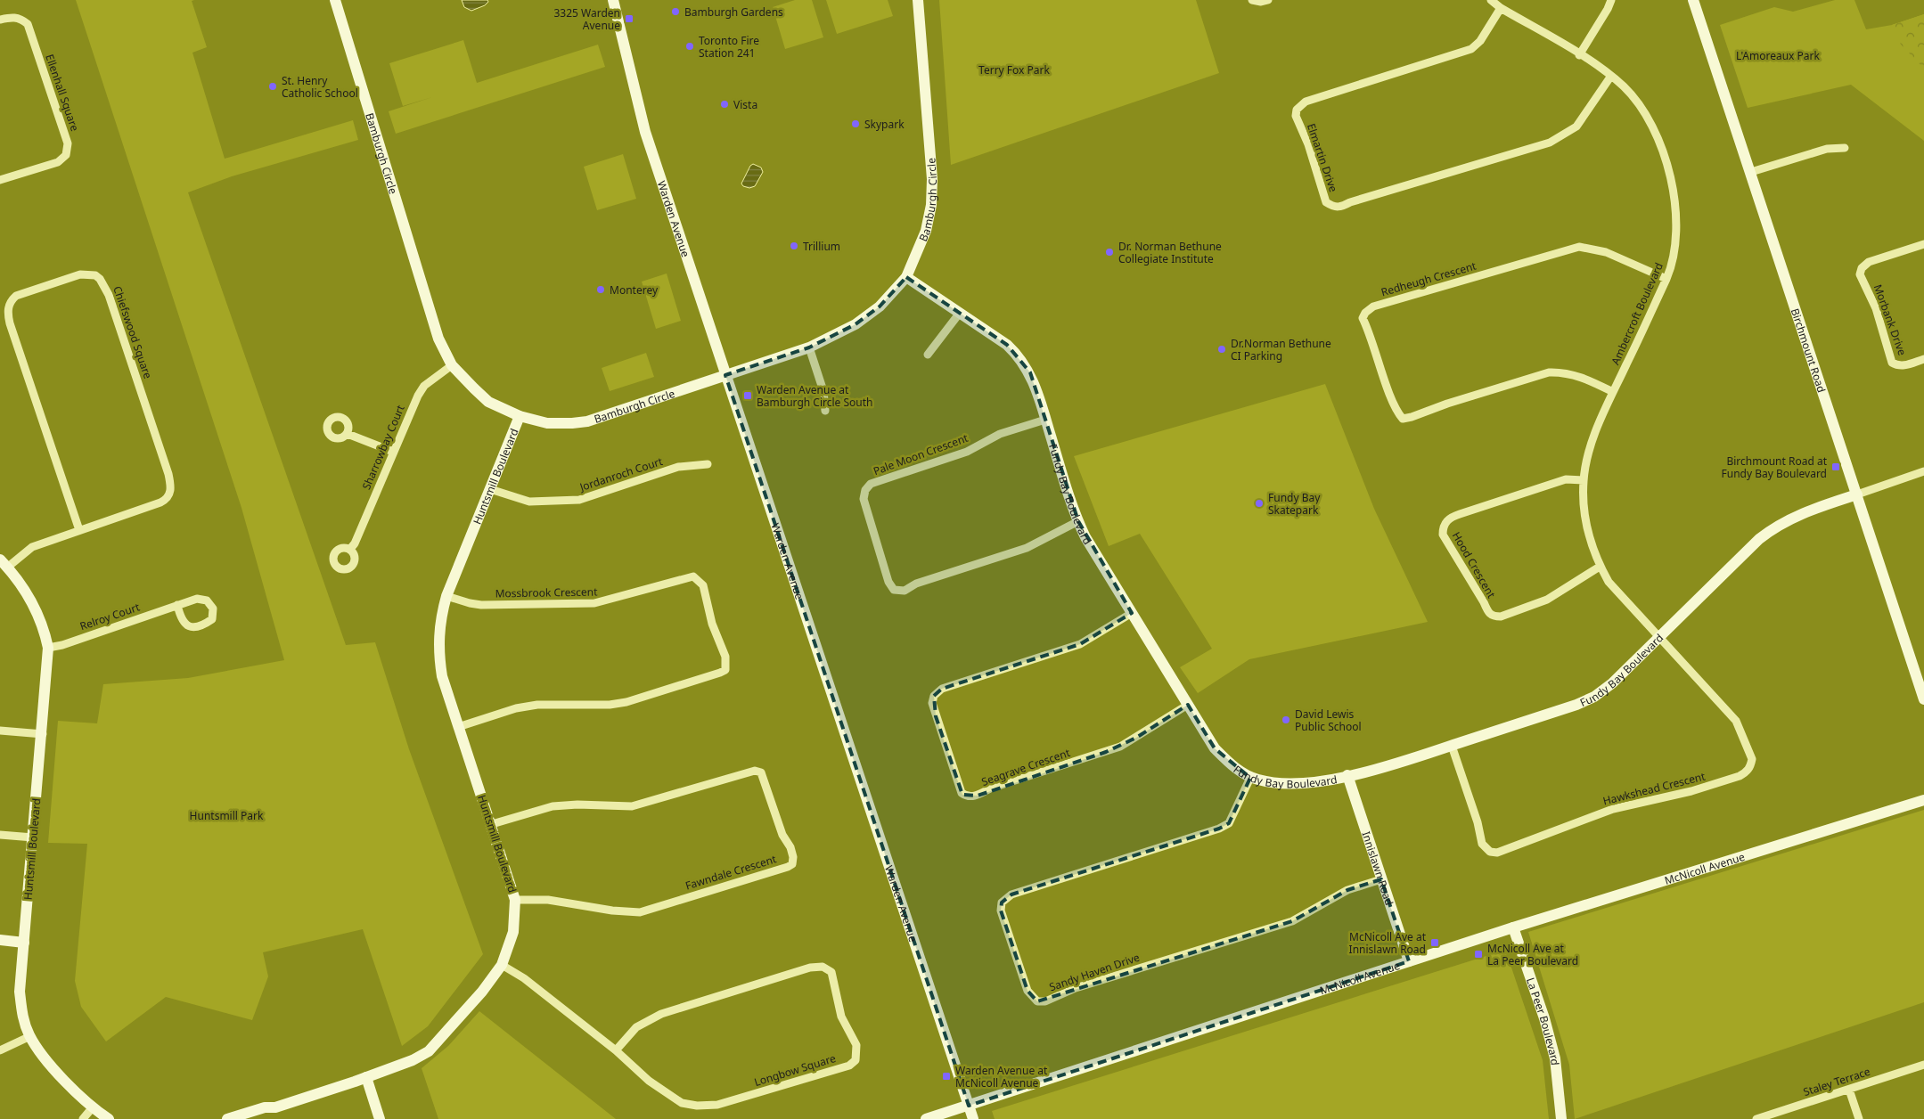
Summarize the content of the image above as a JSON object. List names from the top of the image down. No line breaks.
{"streets":{"street":["Ellenhall Square","Bamburgh Circle","Elmartin Drive","Warden Avenue","Redheugh Crescent","Ambercroft Boulevard","Morbank Drive","Chiefswood Square","Birchmount Road","Sharrowbay Court","Pale Moon Crescent","Jordanroch Court","Huntsmill Boulevard","Fundy Bay Boulevard","Hood Crescent","Mossbrook Crescent","Relroy Court","Seagrave Crescent","Hawkshead Crescent","McNicoll Avenue","Innislawn Road","Fawndale Crescent","Sandy Haven Drive","La Peer Boulevard","Longbow Square","Staley Terrace"]},"crossings":[["Bamburgh Circle","Warden Avenue"],["Bamburgh Circle","Sharrowbay Court"],["Bamburgh Circle","Huntsmill Boulevard"],["Bamburgh Circle","Fundy Bay Boulevard"],["Elmartin Drive","Ambercroft Boulevard"],["Warden Avenue","McNicoll Avenue"],["Redheugh Crescent","Ambercroft Boulevard"],["Ambercroft Boulevard","Fundy Bay Boulevard"],["Ambercroft Boulevard","Hood Crescent"],["Ambercroft Boulevard","Hawkshead Crescent"],["Chiefswood Square","Huntsmill Boulevard"],["Birchmount Road","Fundy Bay Boulevard"],["Pale Moon Crescent","Fundy Bay Boulevard"],["Jordanroch Court","Huntsmill Boulevard"],["Huntsmill Boulevard","Mossbrook Crescent"],["Huntsmill Boulevard","Relroy Court"],["Huntsmill Boulevard","Fawndale Crescent"],["Huntsmill Boulevard","Longbow Square"],["Fundy Bay Boulevard","Seagrave Crescent"],["Fundy Bay Boulevard","Hawkshead Crescent"],["Fundy Bay Boulevard","Innislawn Road"],["Fundy Bay Boulevard","Sandy Haven Drive"],["McNicoll Avenue","Innislawn Road"],["McNicoll Avenue","La Peer Boulevard"],["Innislawn Road","Sandy Haven Drive"]],"parks":["L'Amoreaux Park","Terry Fox Park","Huntsmill Park"],"places":{"other":["Bamburgh Gardens","Toronto Fire Station 241","St. Henry Catholic School","Vista","Skypark","Trillium","Dr. Norman Bethune Collegiate Institute","Monterey","Dr.Norman Bethune CI Parking","Fundy Bay Skatepark","David Lewis Public School"],"transit":["3325 Warden Avenue","Warden Avenue at Bamburgh Circle South","Birchmount Road at Fundy Bay Boulevard","McNicoll Ave at Innislawn Road","McNicoll Ave at La Peer Boulevard","Warden Avenue at McNicoll Avenue"]}}
